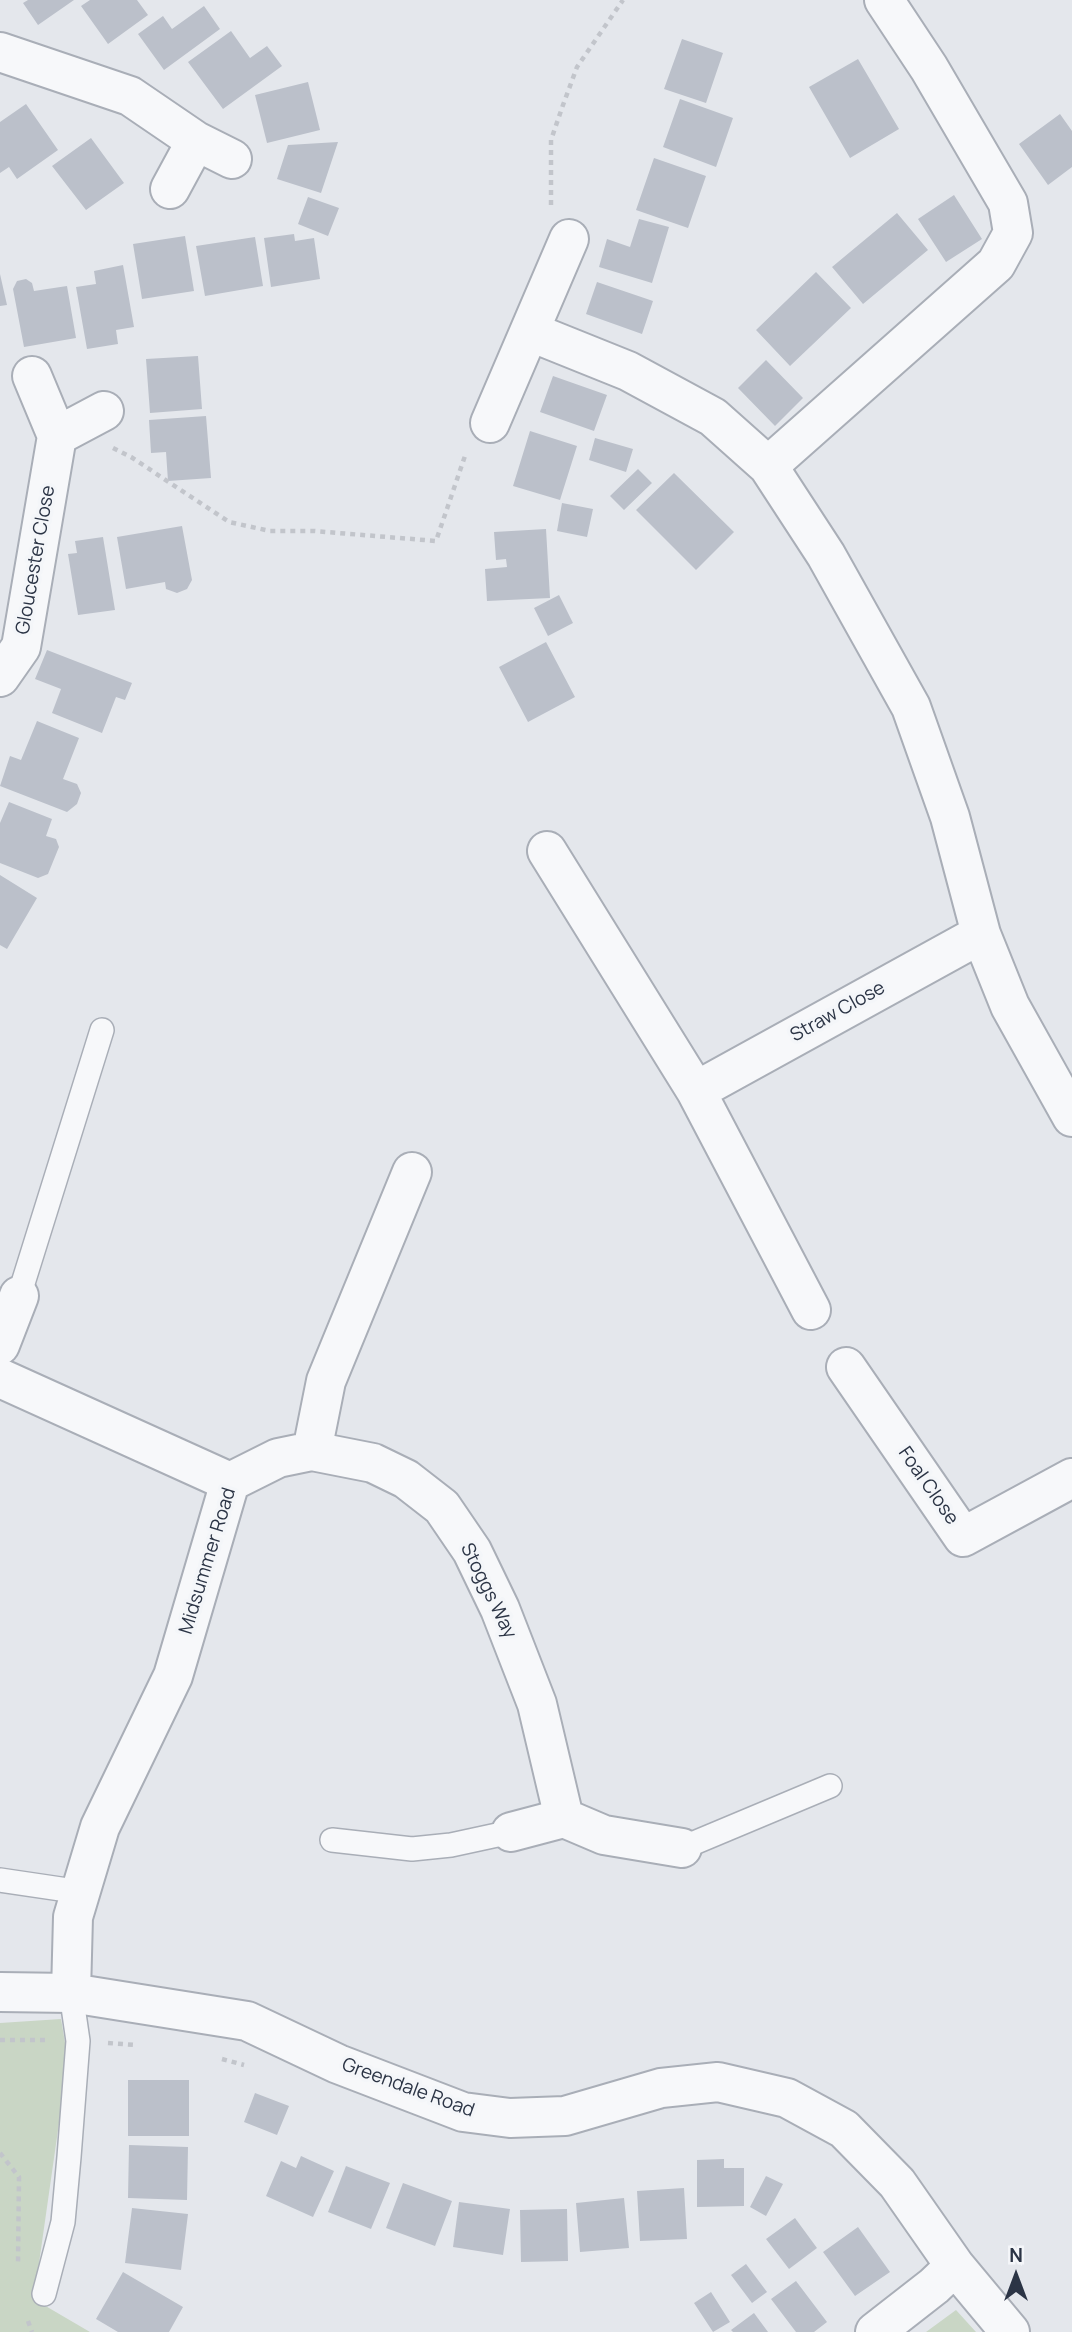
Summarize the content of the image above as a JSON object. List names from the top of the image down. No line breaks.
{"streets":{"street":["Gloucester Close","Straw Close","Foal Close","Midsummer Road","Stoggs Way","Greendale Road"]},"crossings":[["Midsummer Road","Stoggs Way"],["Midsummer Road","Greendale Road"]],"north":"top"}
